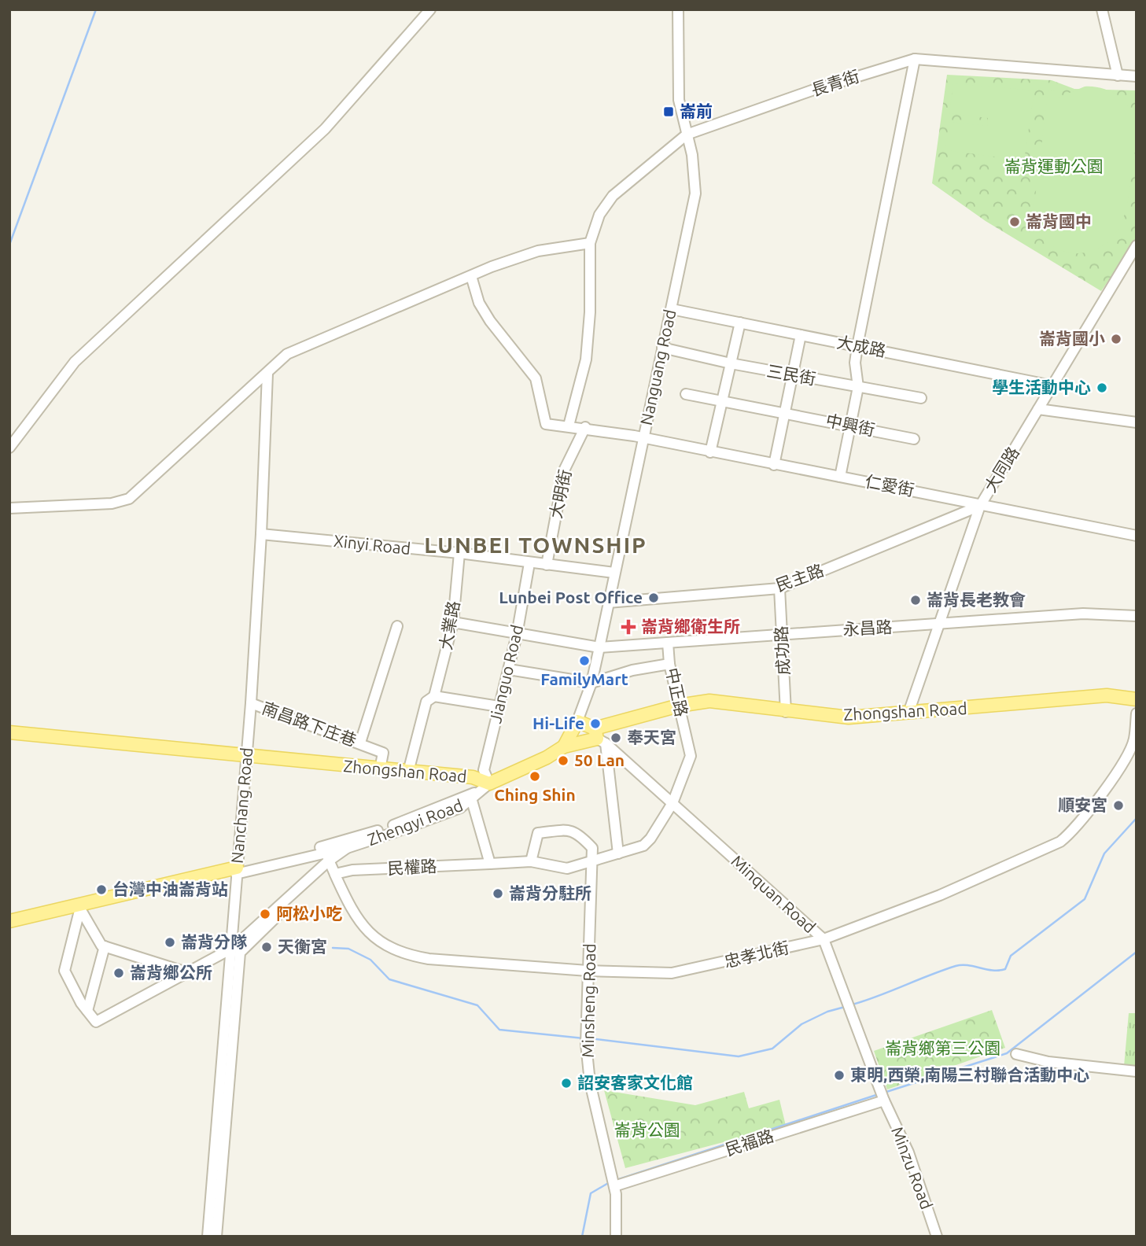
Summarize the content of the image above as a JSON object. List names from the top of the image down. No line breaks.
{"streets":{"main road":["Zhongshan Road","Zhengyi Road"],"street":["長青街","大成路","Nanguang Road","三民街","中興街","大同路","仁愛街","大明街","Xinyi Road","民主路","大業路","永昌路","成功路","Jianguo Road","中正路","南昌路下庄巷","Nanchang Road","民權路","Minquan Road","忠孝北街","Minsheng Road","民福路","Minzu Road"]},"crossings":[["長青街","Nanguang Road"],["長青街","仁愛街"],["大成路","Nanguang Road"],["大成路","大同路"],["Nanguang Road","三民街"],["Nanguang Road","仁愛街"],["Nanguang Road","Xinyi Road"],["Nanguang Road","民主路"],["Nanguang Road","永昌路"],["大同路","仁愛街"],["大同路","民主路"],["大同路","永昌路"],["大同路","Zhongshan Road"],["仁愛街","大明街"],["仁愛街","民主路"],["大明街","Xinyi Road"],["Xinyi Road","大業路"],["Xinyi Road","Jianguo Road"],["Xinyi Road","Nanchang Road"],["民主路","成功路"],["大業路","永昌路"],["大業路","Zhongshan Road"],["永昌路","成功路"],["永昌路","Jianguo Road"],["永昌路","中正路"],["成功路","Zhongshan Road"],["Jianguo Road","Zhongshan Road"],["Jianguo Road","Zhengyi Road"],["中正路","Zhongshan Road"],["中正路","Minquan Road"],["Zhongshan Road","南昌路下庄巷"],["Zhongshan Road","Nanchang Road"],["Zhongshan Road","Zhengyi Road"],["Zhongshan Road","Minquan Road"],["南昌路下庄巷","Nanchang Road"],["Nanchang Road","Zhengyi Road"],["Zhengyi Road","忠孝北街"],["民權路","忠孝北街"],["民權路","Minsheng Road"],["Minquan Road","忠孝北街"],["Minquan Road","民福路"],["Minquan Road","Minzu Road"],["忠孝北街","Minsheng Road"],["Minsheng Road","民福路"],["民福路","Minzu Road"]],"districts":["LUNBEI TOWNSHIP"],"parks":["崙背運動公園","崙背鄉第三公園","崙背公園"],"places":{"transit":["崙前"],"other":["崙背國中","崙背國小","學生活動中心","Lunbei Post Office","崙背長老教會","FamilyMart","Hi-Life","奉天宮","50 Lan","Ching Shin","順安宮","台灣中油崙背站","崙背分駐所","阿松小吃","崙背分隊","天衡宮","崙背鄉公所","東明,西榮,南陽三村聯合活動中心","詔安客家文化館"],"health":["崙背鄉衛生所"]}}
